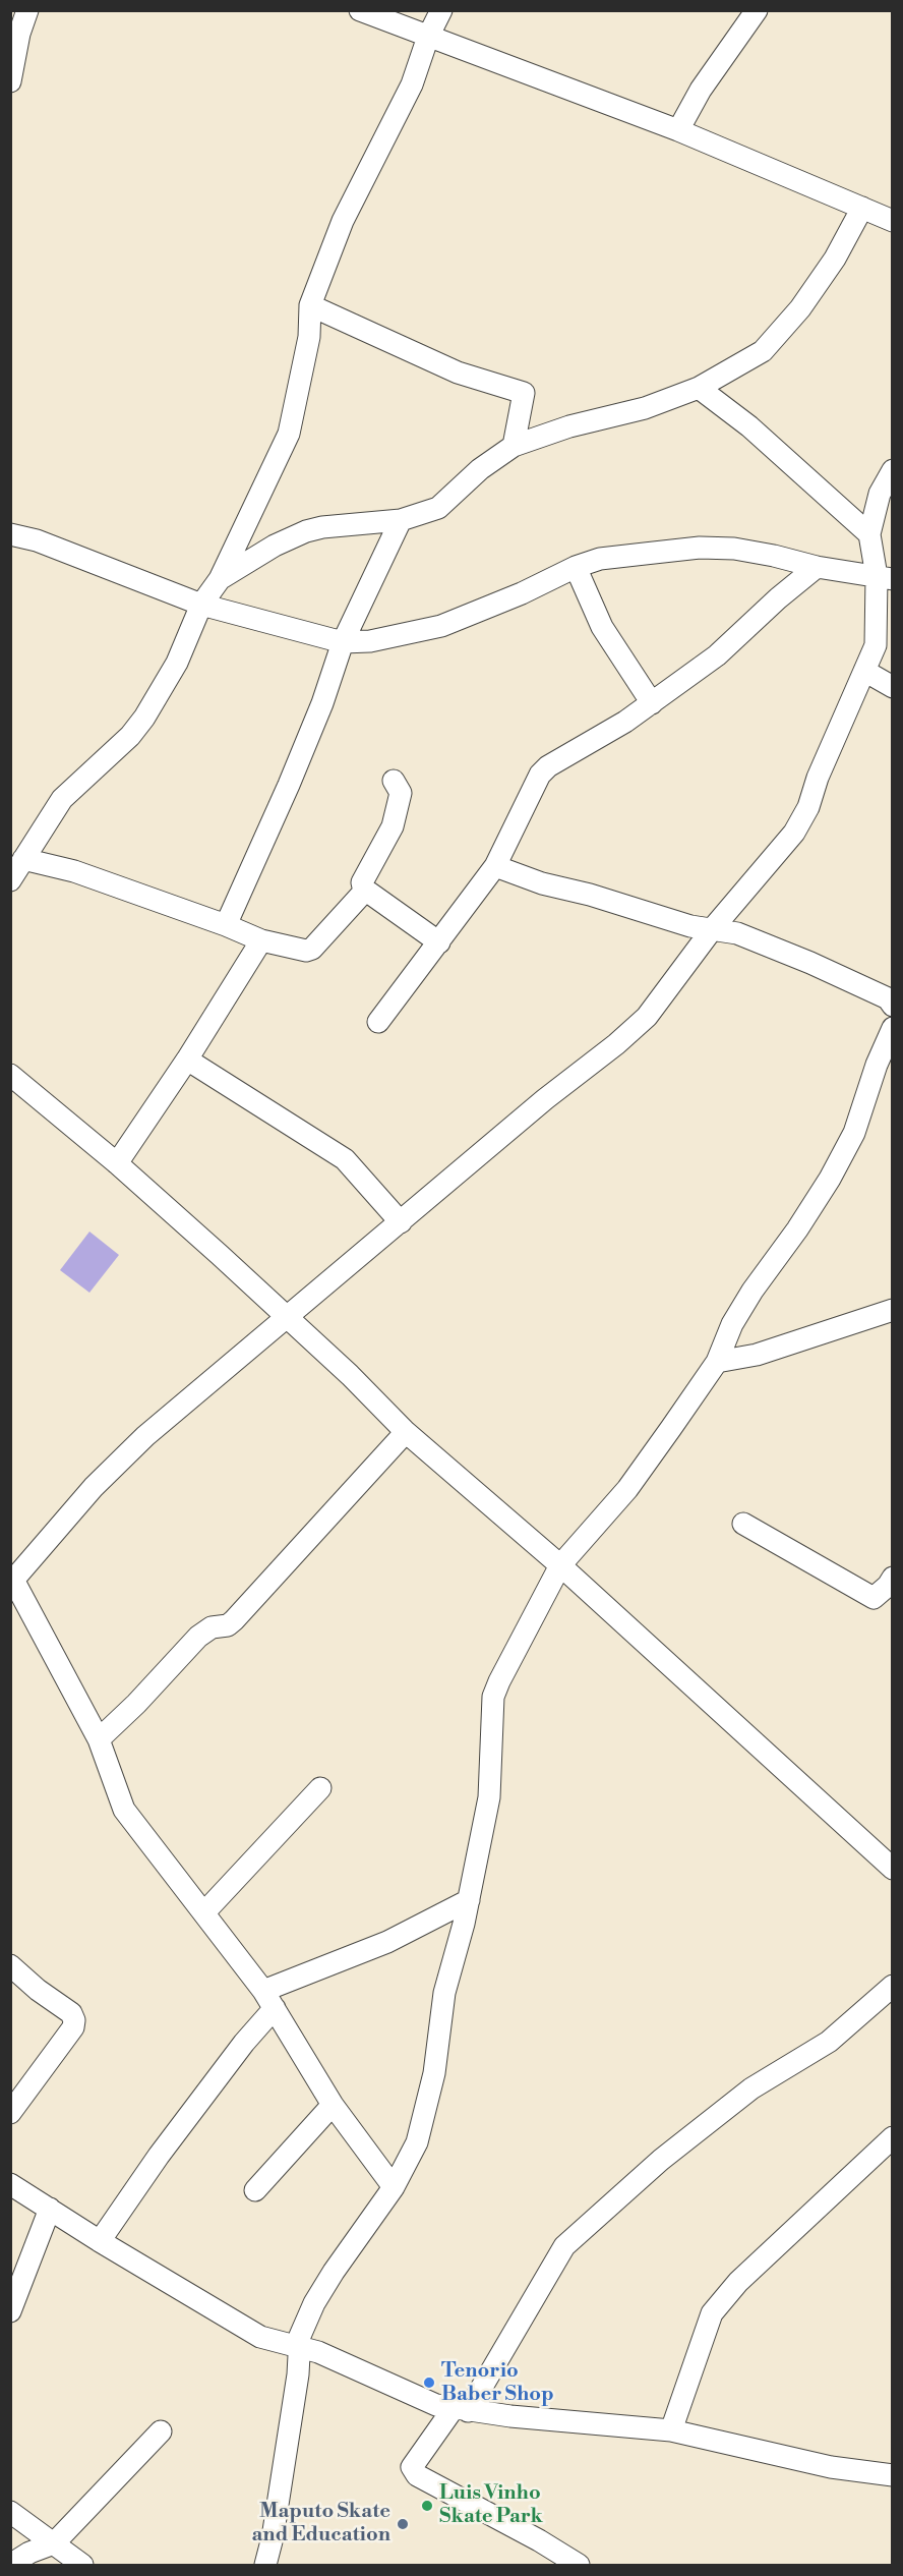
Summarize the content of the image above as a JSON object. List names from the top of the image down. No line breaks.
{"places":["Tenorio Baber Shop","Luis Vinho Skate Park","Maputo Skate and Education"]}
